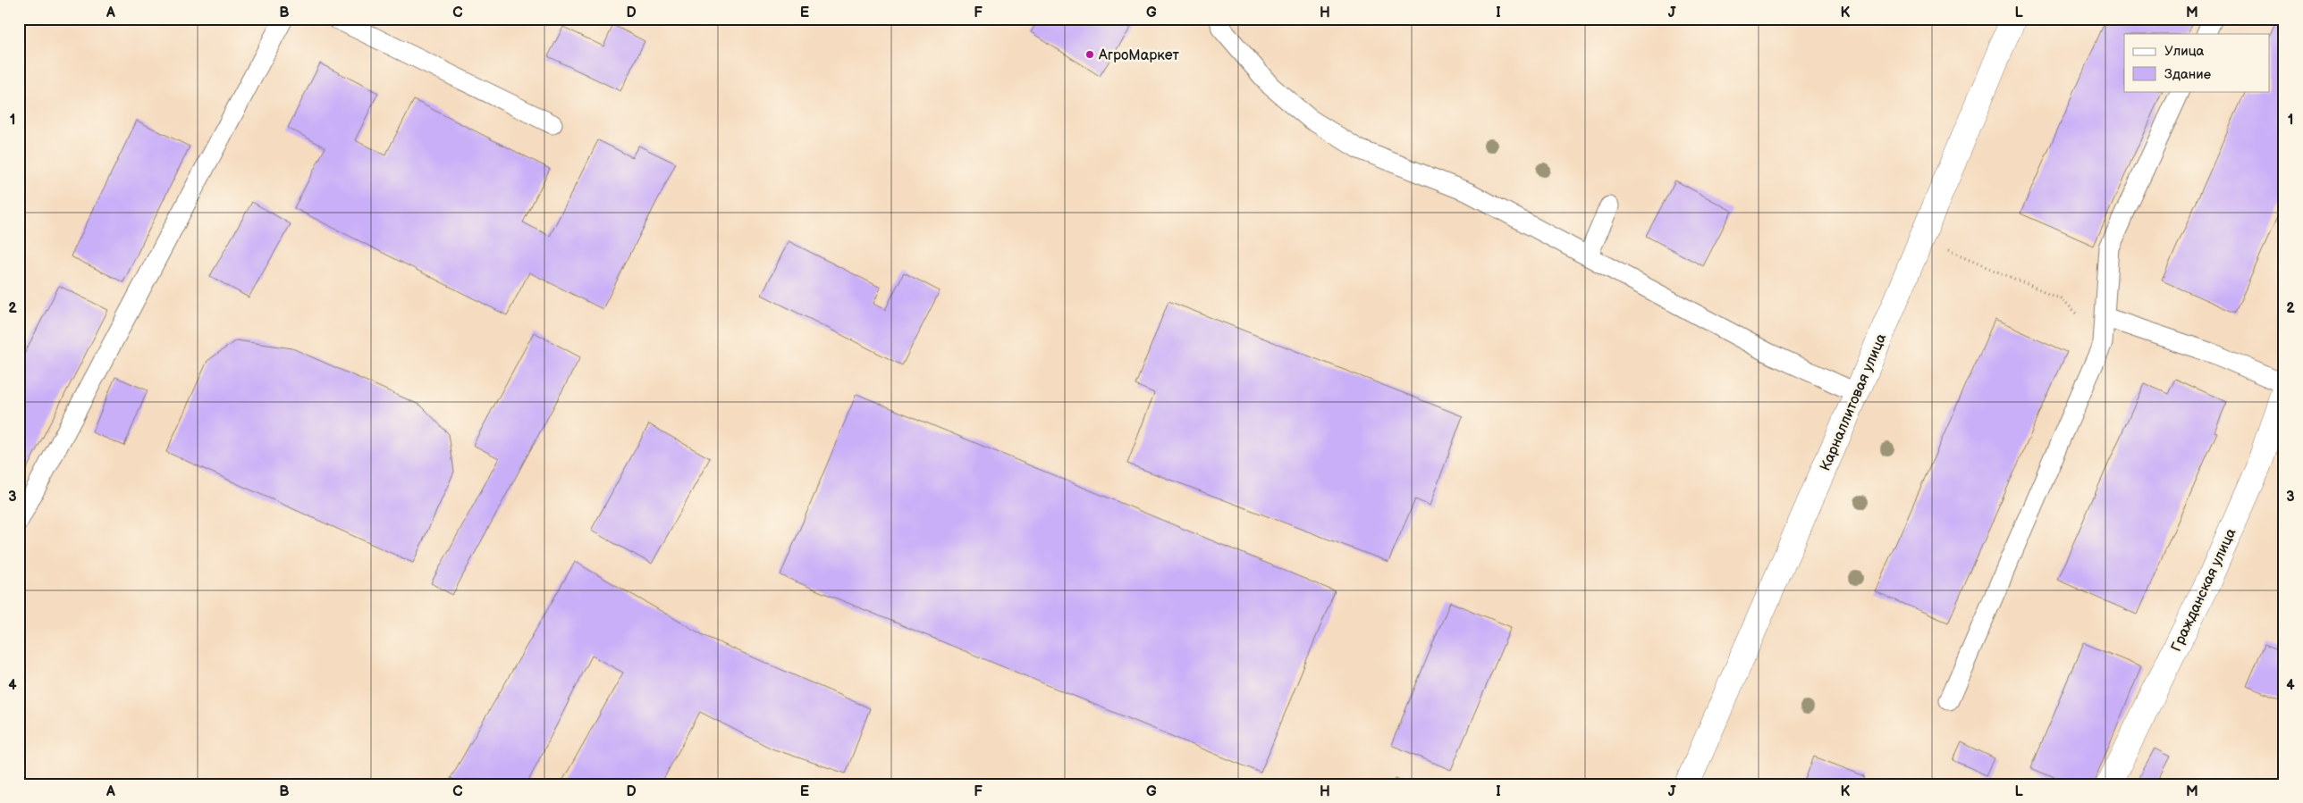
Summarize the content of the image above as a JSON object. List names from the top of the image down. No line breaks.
{"streets":{"street":["Карналлитовая улица","Гражданская улица"]},"places":["АгроМаркет"],"legend":["Улица","Здание"],"grid":{"columns":["A","B","C","D","E","F","G","H","I","J","K","L","M"],"rows":["1","2","3","4"]}}
